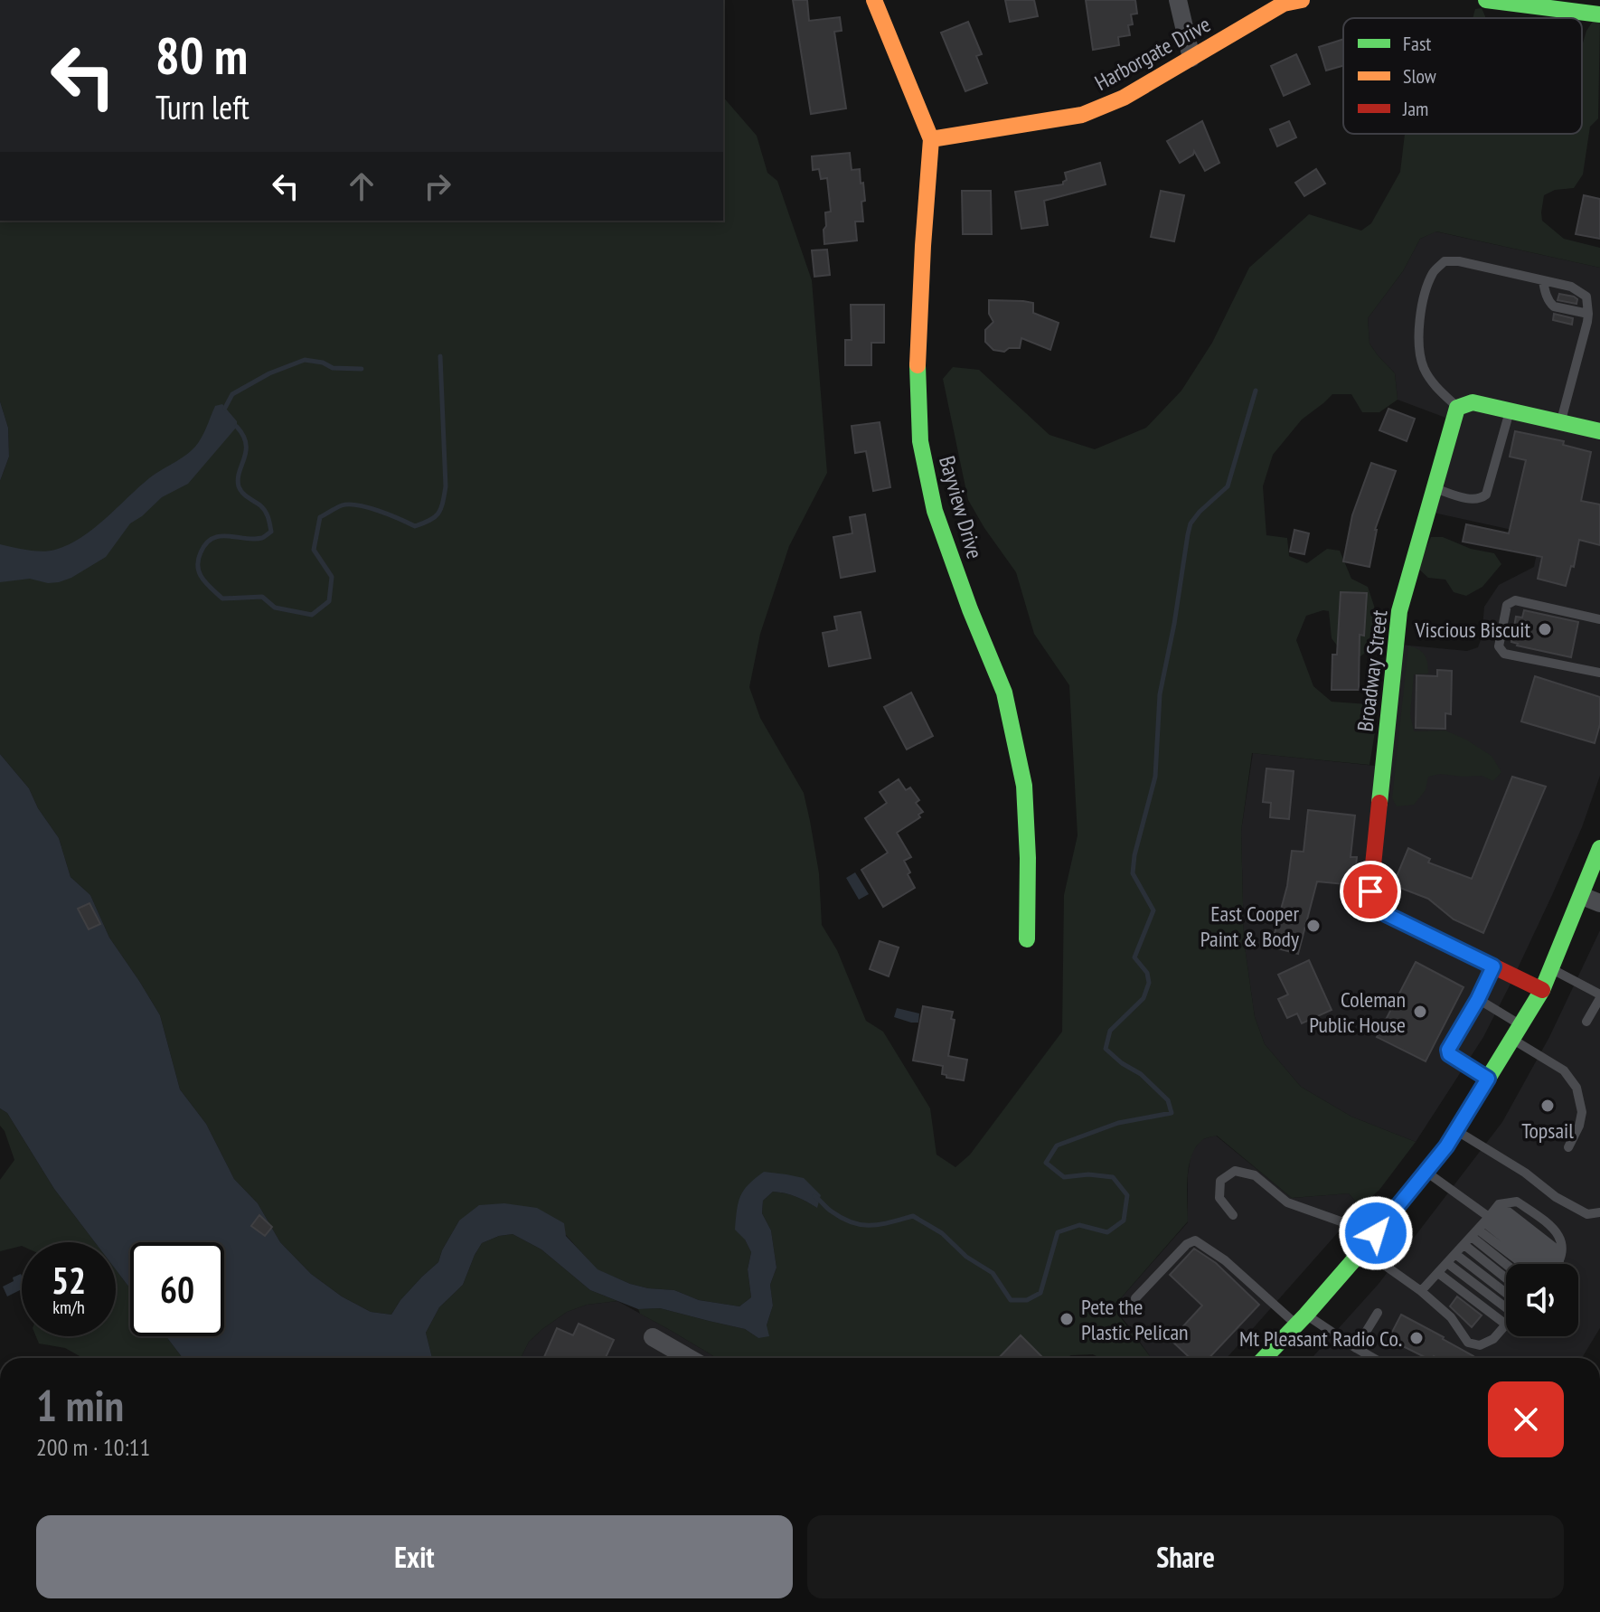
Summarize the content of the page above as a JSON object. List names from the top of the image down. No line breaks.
{"streets":{"street":["Harborgate Drive","Bayview Drive","Broadway Street"]},"crossings":[["Harborgate Drive","Bayview Drive"]],"places":["Viscious Biscuit","East Cooper Paint & Body","Coleman Public House","Topsail","Pete the Plastic Pelican","Mt Pleasant Radio Co."],"legend":["Fast","Slow","Jam"],"page":{"turn":["80 m","Turn left"],"speed":"52 km/h","limit":"60","heading":["1 min","200 m · 10:11"],"buttons":["Exit","Share"]}}
